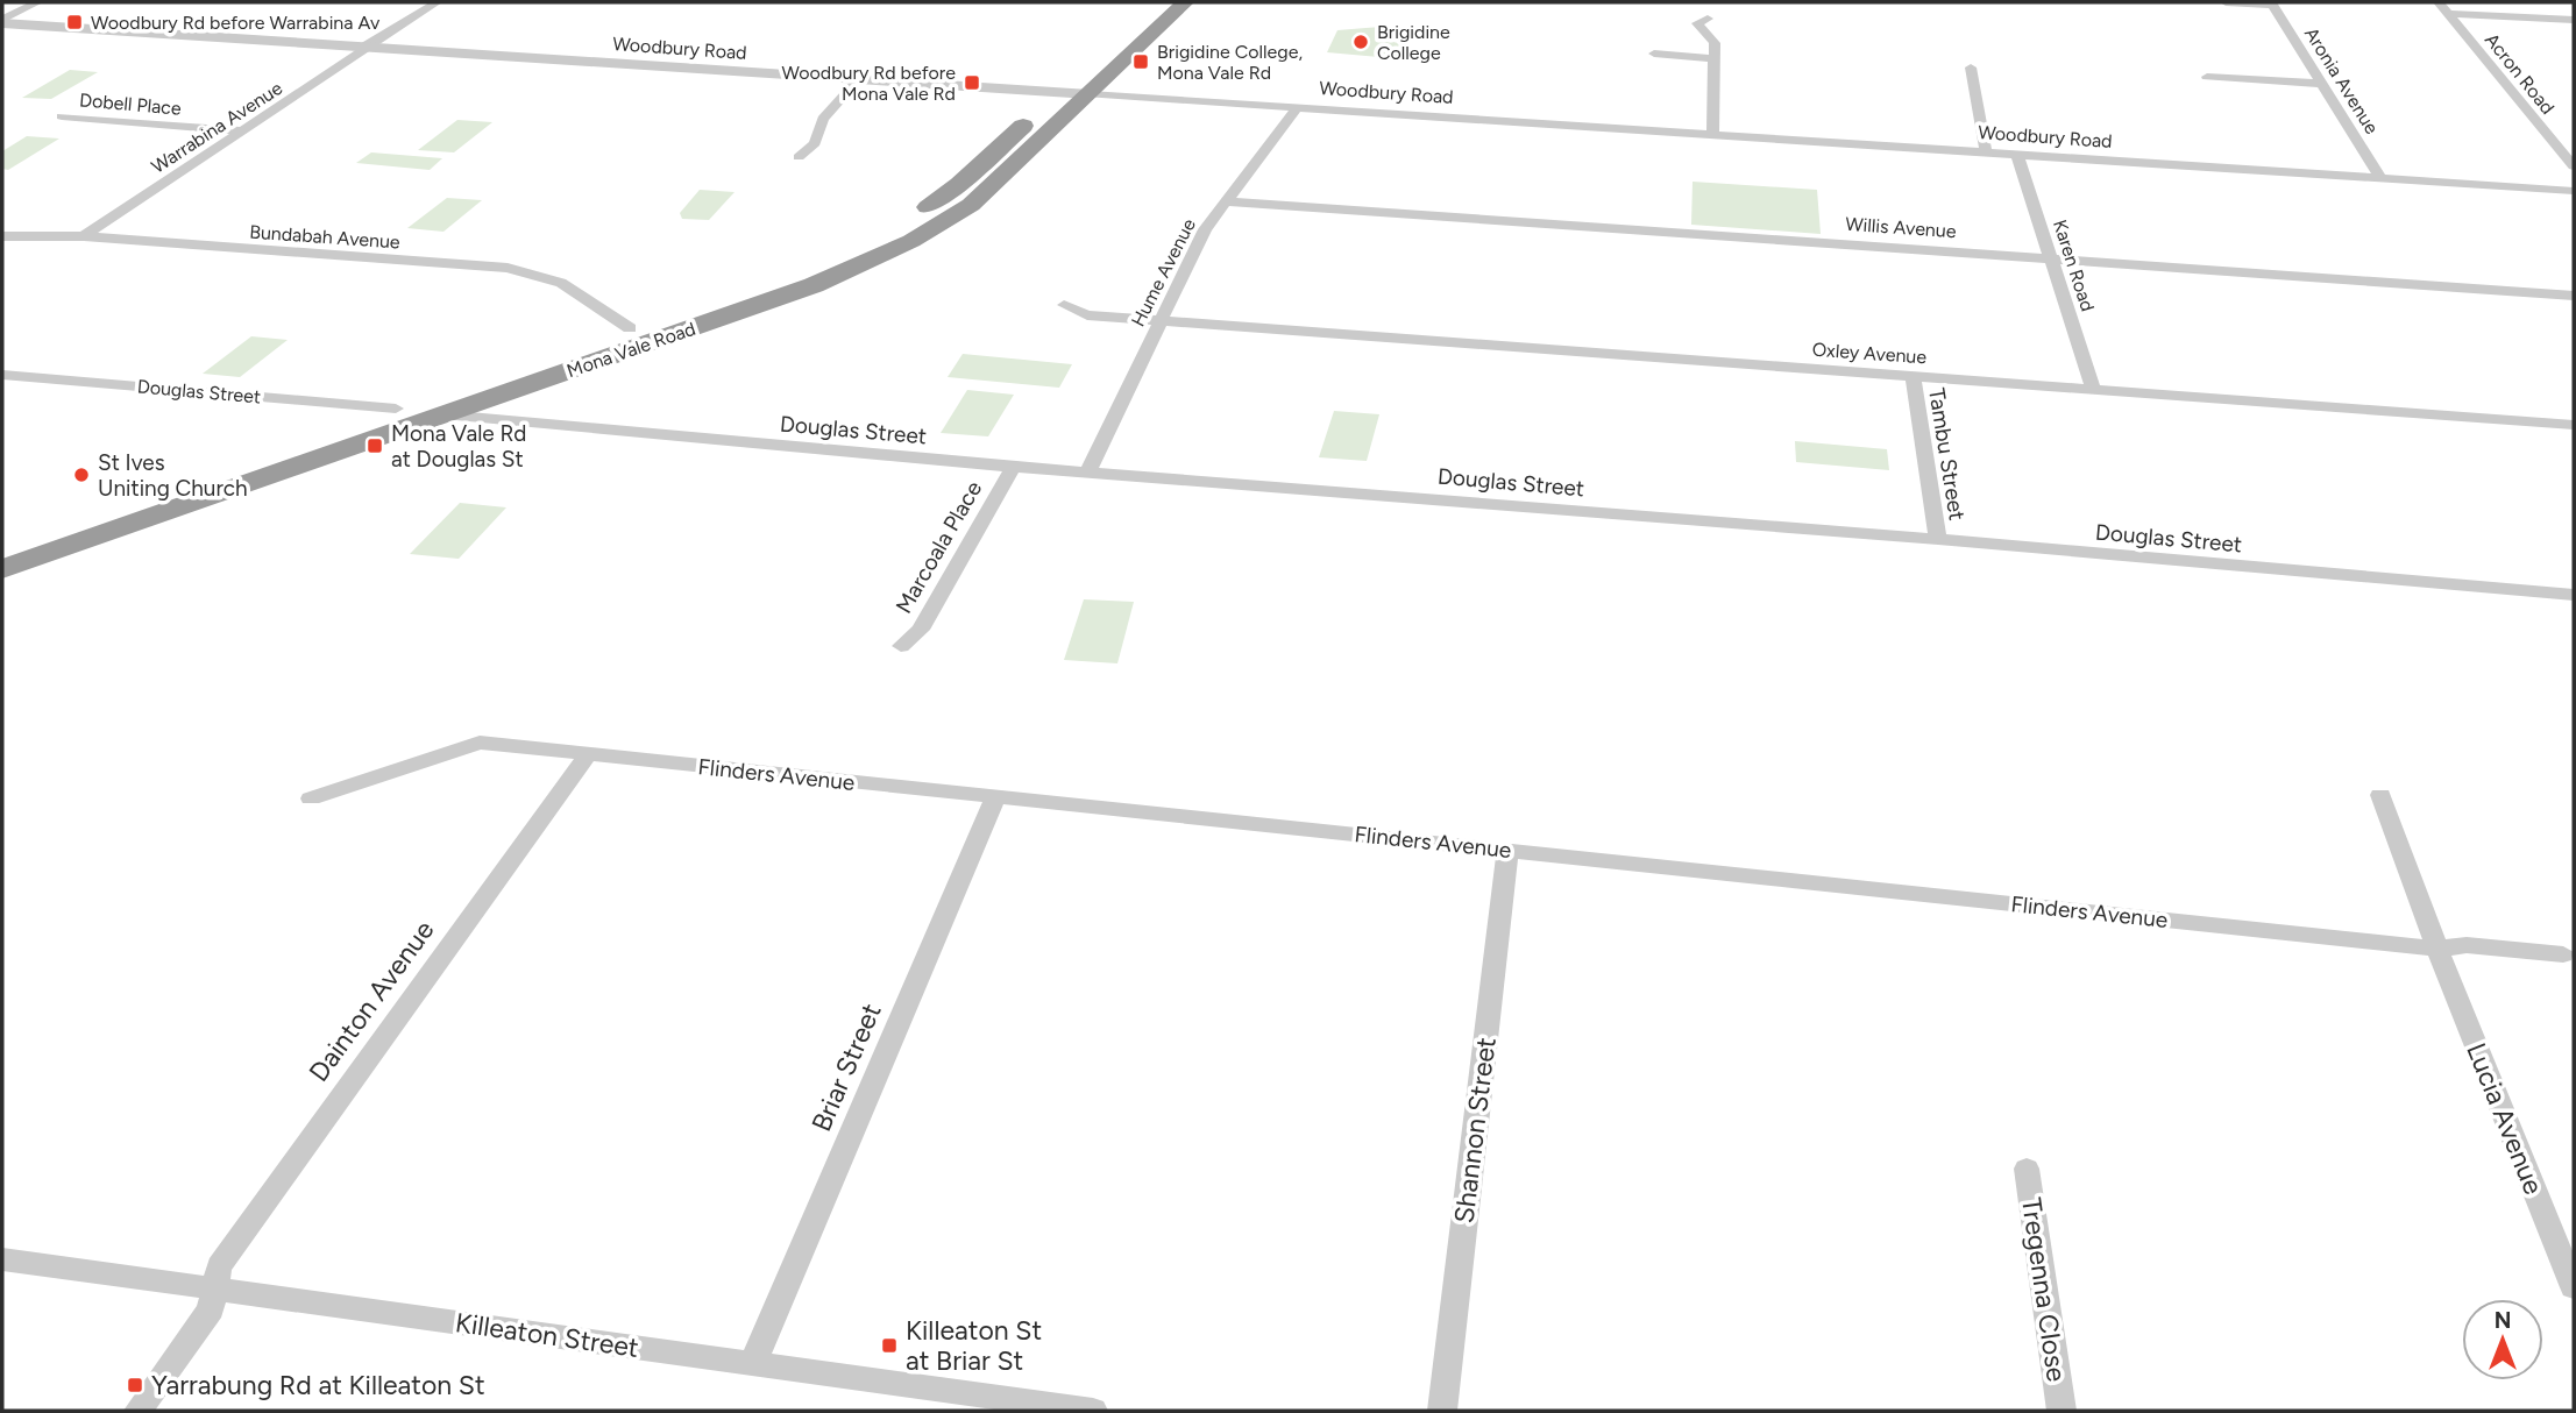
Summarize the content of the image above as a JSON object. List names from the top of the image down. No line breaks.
{"streets":{"highway":["Mona Vale Road"],"street":["Woodbury Road","Acron Road","Aronia Avenue","Dobell Place","Warrabina Avenue","Willis Avenue","Bundabah Avenue","Karen Road","Hume Avenue","Oxley Avenue","Douglas Street","Tambu Street","Marcoala Place","Flinders Avenue","Dainton Avenue","Briar Street","Lucia Avenue","Shannon Street","Tregenna Close","Killeaton Street"]},"crossings":[["Woodbury Road","Aronia Avenue"],["Woodbury Road","Warrabina Avenue"],["Woodbury Road","Karen Road"],["Woodbury Road","Hume Avenue"],["Woodbury Road","Mona Vale Road"],["Dobell Place","Warrabina Avenue"],["Warrabina Avenue","Bundabah Avenue"],["Willis Avenue","Karen Road"],["Willis Avenue","Hume Avenue"],["Bundabah Avenue","Mona Vale Road"],["Karen Road","Oxley Avenue"],["Hume Avenue","Oxley Avenue"],["Hume Avenue","Douglas Street"],["Mona Vale Road","Douglas Street"],["Oxley Avenue","Tambu Street"],["Douglas Street","Tambu Street"],["Douglas Street","Marcoala Place"],["Flinders Avenue","Dainton Avenue"],["Flinders Avenue","Briar Street"],["Flinders Avenue","Lucia Avenue"],["Flinders Avenue","Shannon Street"],["Dainton Avenue","Killeaton Street"],["Briar Street","Killeaton Street"]],"places":{"transit":["Woodbury Rd before Warrabina Av","Brigidine College, Mona Vale Rd","Woodbury Rd before Mona Vale Rd","Mona Vale Rd at Douglas St","Killeaton St at Briar St","Yarrabung Rd at Killeaton St"],"other":["Brigidine College","St Ives Uniting Church"]},"north":"top"}
